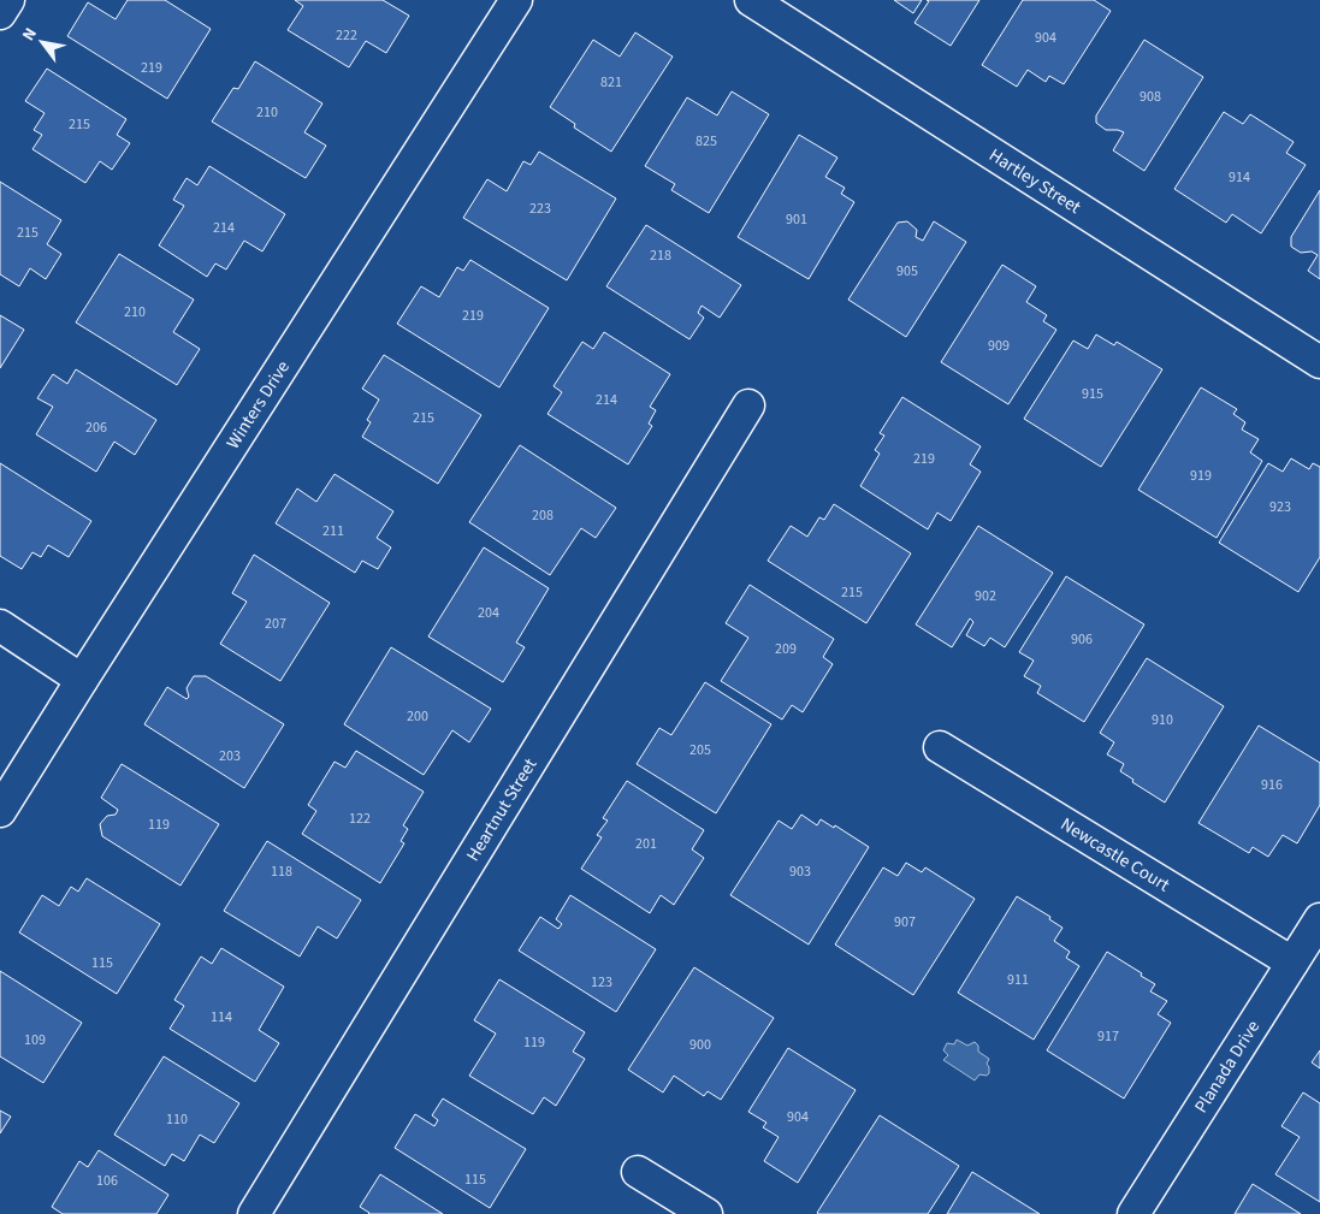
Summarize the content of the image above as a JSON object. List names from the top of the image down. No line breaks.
{"streets":{"street":["Hartley Street","Winters Drive","Heartnut Street","Newcastle Court","Planada Drive"]},"crossings":[["Newcastle Court","Planada Drive"]],"house_numbers":["222","904","219","821","908","210","215","825","914","223","901","214","215","218","905","210","219","909","915","214","215","206","219","919","923","208","211","215","902","204","207","906","209","200","910","205","203","916","122","119","201","118","903","907","115","911","123","114","917","109","119","900","904","110","115","106"],"north":"top left"}
